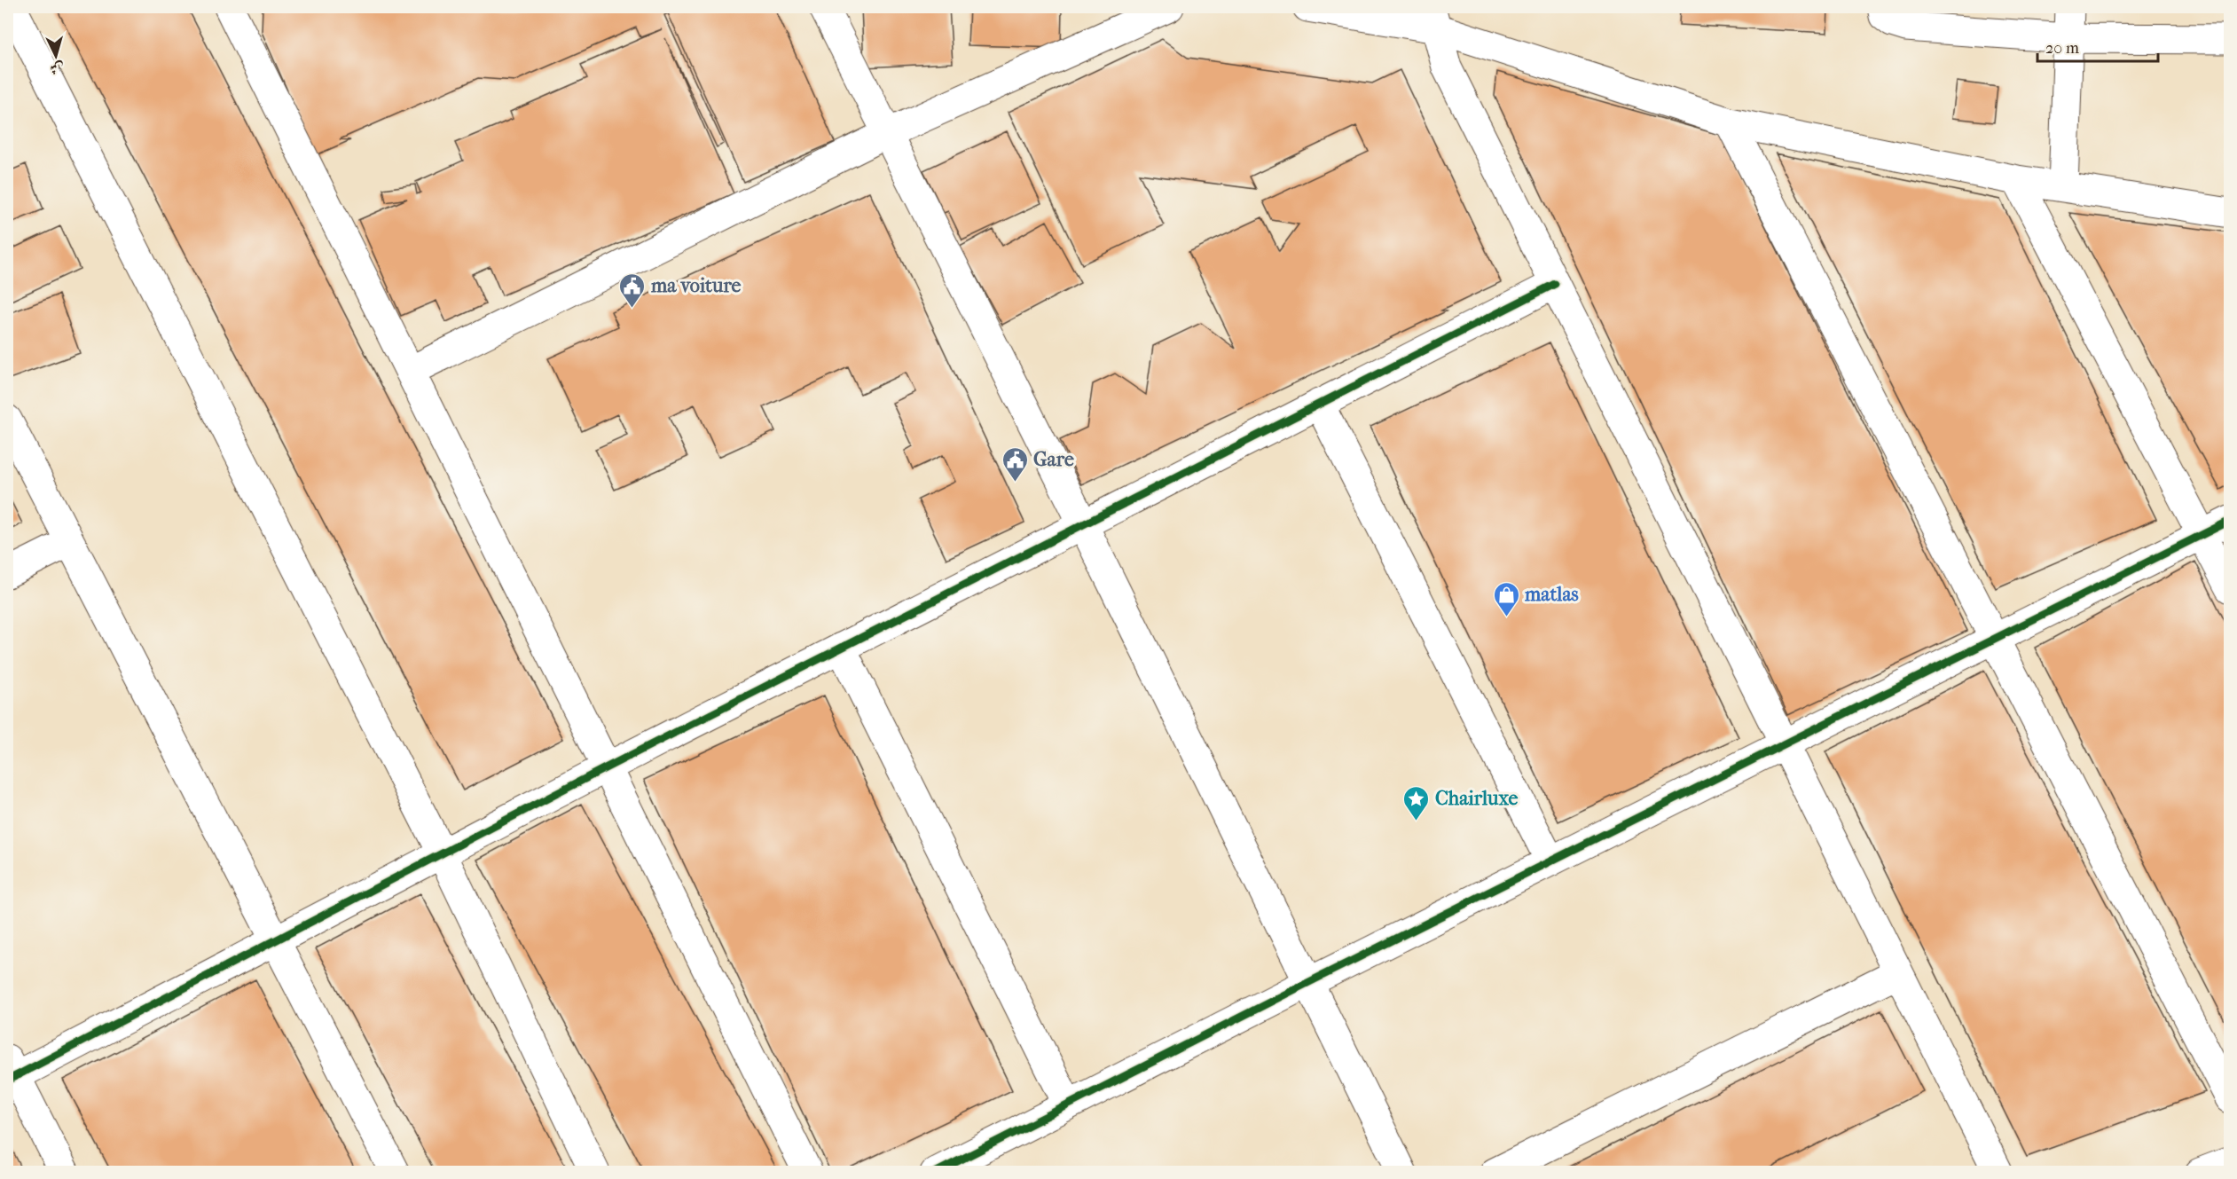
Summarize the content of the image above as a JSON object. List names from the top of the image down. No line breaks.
{"places":{"public building":["ma voiture","Gare"],"shop":["matlas"],"place":["Chairluxe"]},"scale_bar":"20 m","north":"bottom"}
